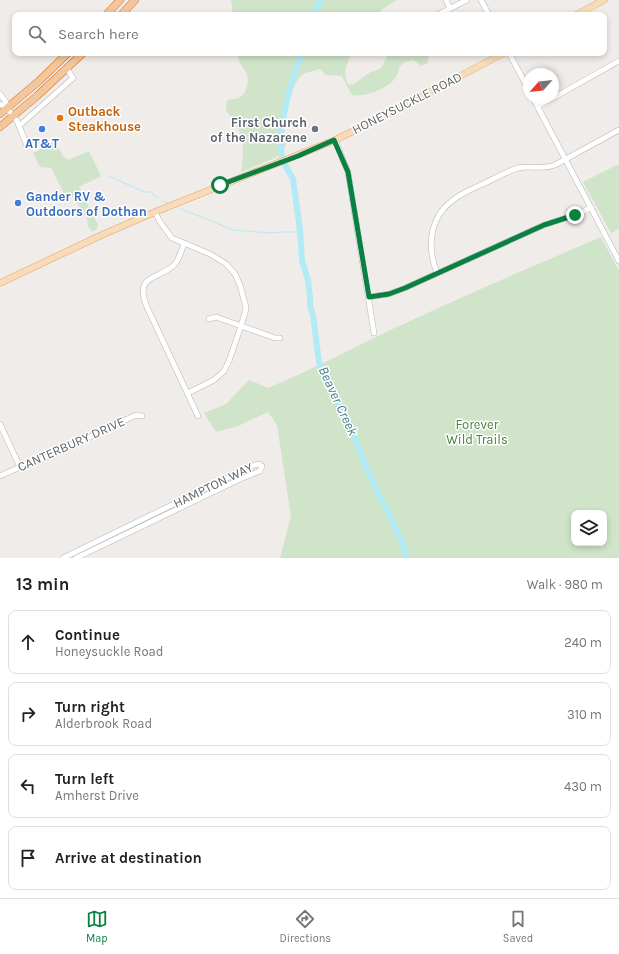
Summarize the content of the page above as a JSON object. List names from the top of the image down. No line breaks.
{"streets":{"main road":["HONEYSUCKLE ROAD"],"street":["CANTERBURY DRIVE","HAMPTON WAY"]},"water":["Beaver Creek"],"parks":["Forever Wild Trails"],"places":["Outback Steakhouse","AT&T","First Church of the Nazarene","Gander RV & Outdoors of Dothan"],"north":"bottom left","page":{"search":"Search here","heading":["13 min","Walk · 980 m"],"list":[["Continue","Honeysuckle Road","240 m"],["Turn right","Alderbrook Road","310 m"],["Turn left","Amherst Drive","430 m"],"Arrive at destination"],"nav":["Map","Directions","Saved"]}}
